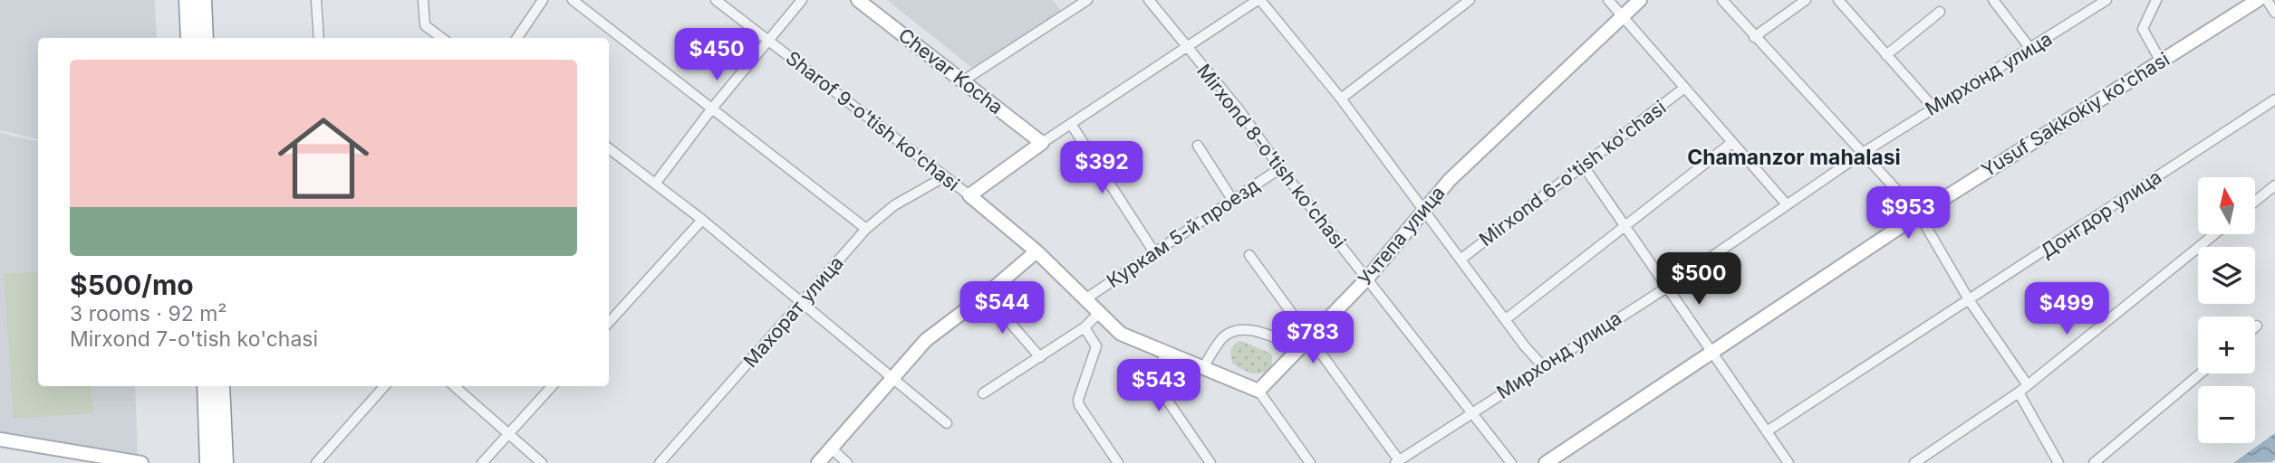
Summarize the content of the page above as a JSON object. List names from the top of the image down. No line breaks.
{"streets":{"street":["Chevar Kocha","Мирхонд улица","Yusuf Sakkokiy ko'chasi","Sharof 9-o'tish ko'chasi","Mirxond 8-o'tish ko'chasi","Mirxond 6-o'tish ko'chasi","Донгдор улица","Куркам 5-й проезд","Учтепа улица","Махорат улица"]},"crossings":[["Мирхонд улица","Mirxond 8-o'tish ko'chasi"],["Sharof 9-o'tish ko'chasi","Махорат улица"],["Mirxond 8-o'tish ko'chasi","Куркам 5-й проезд"],["Mirxond 8-o'tish ko'chasi","Учтепа улица"]],"districts":["Chamanzor mahalasi"],"north":"top","page":{"price":["$450","$392","$953","$500","$544","$499","$783","$543"],"list":[{"name":"$500/mo","note":"3 rooms · 92 m² · Mirxond 7-o'tish ko'chasi"}],"map_buttons":["+","−"]}}
